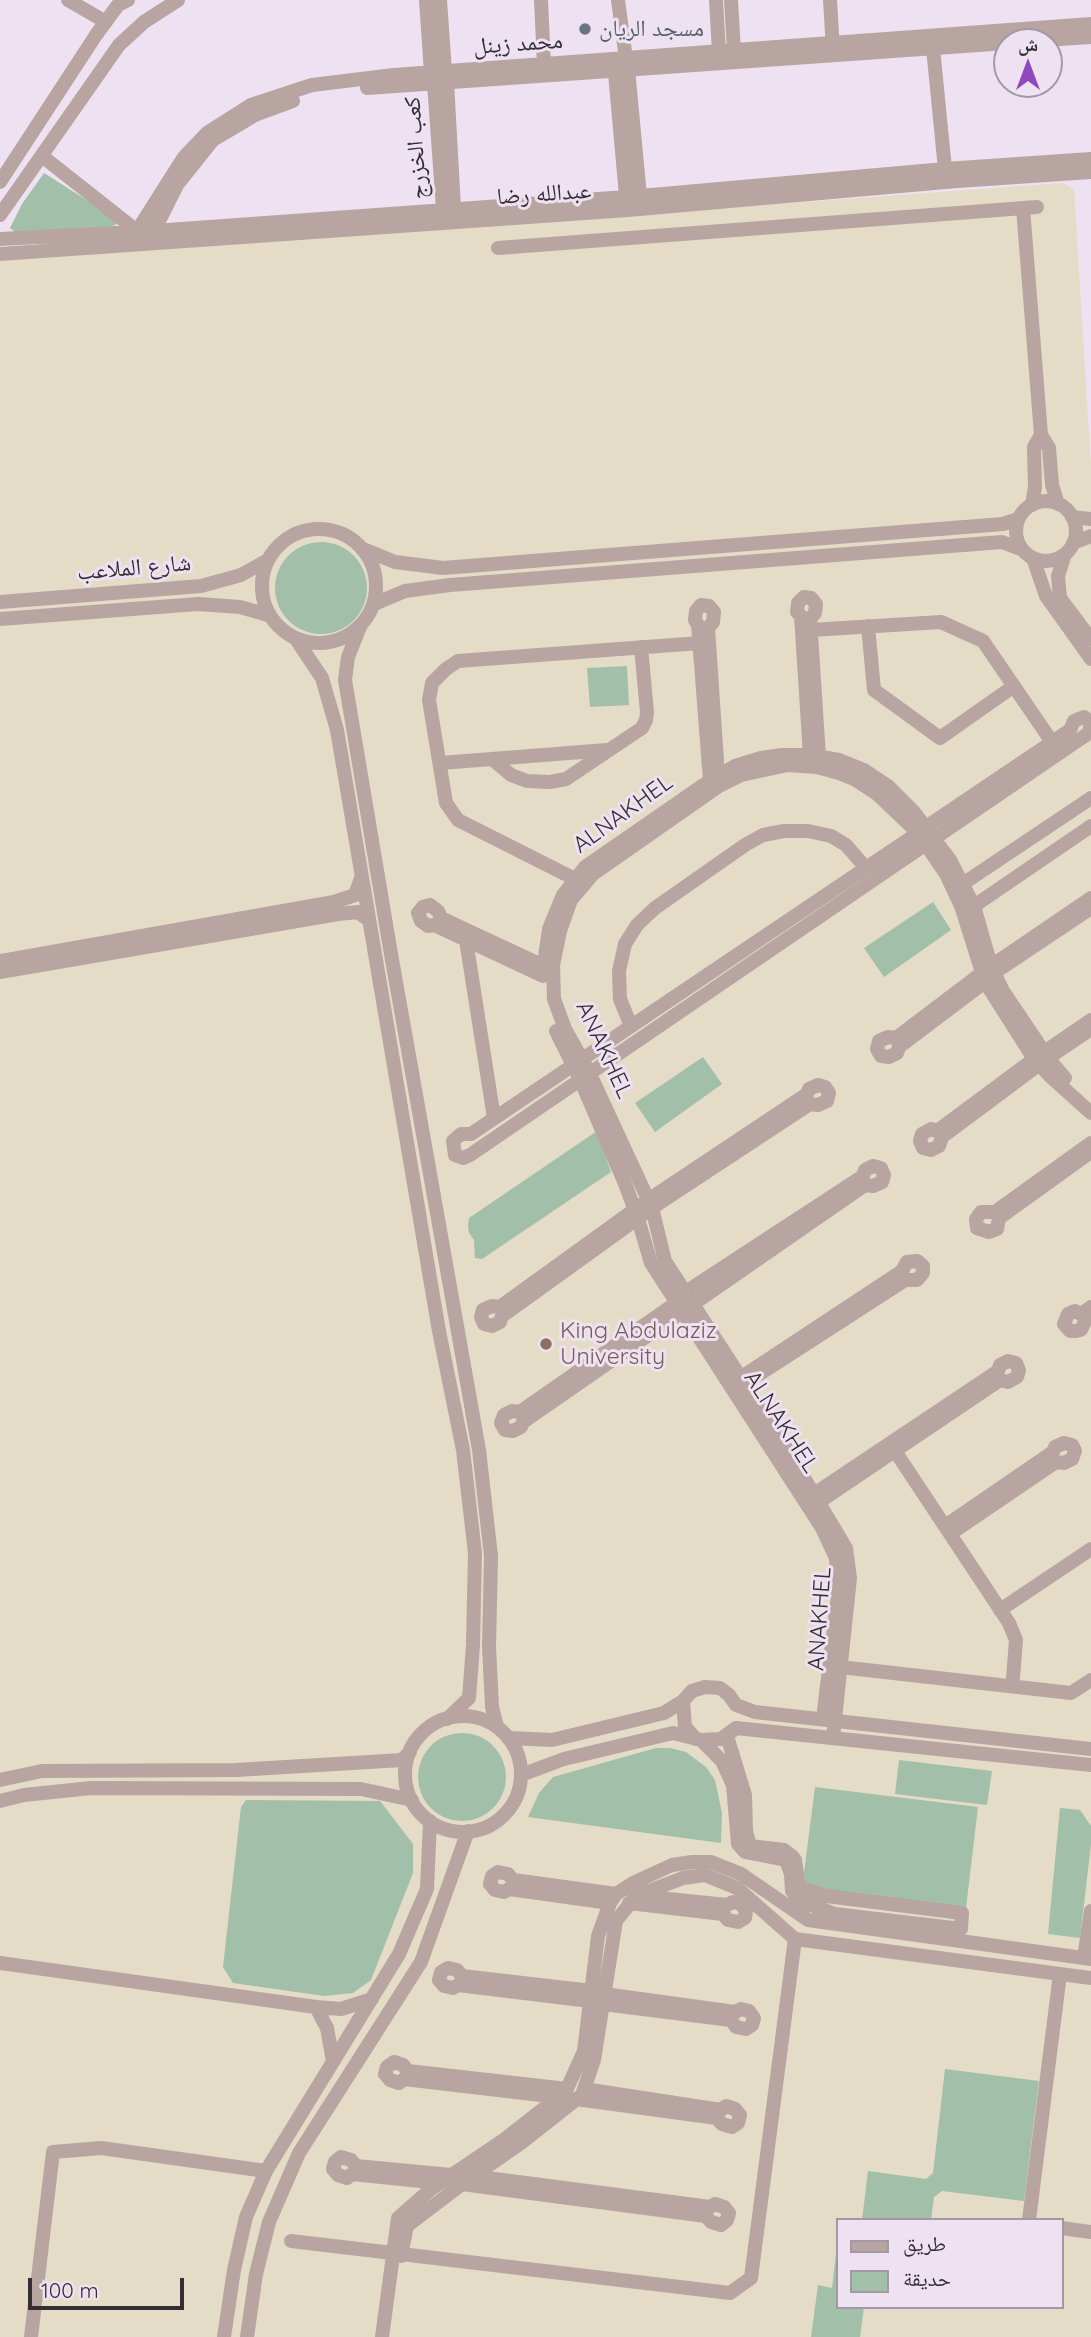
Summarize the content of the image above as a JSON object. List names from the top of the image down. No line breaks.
{"streets":{"street":["محمد زينل","كعب الخزرج","عبدالله رضا","شارع الملاعب","ALNAKHEL","ANAKHEL"]},"crossings":[["محمد زينل","كعب الخزرج"],["محمد زينل","عبدالله رضا"],["كعب الخزرج","عبدالله رضا"],["ALNAKHEL","ANAKHEL"]],"places":["مسجد الريان","King Abdulaziz University"],"legend":["طريق","حديقة"],"scale_bar":"100 m","north":"top"}
